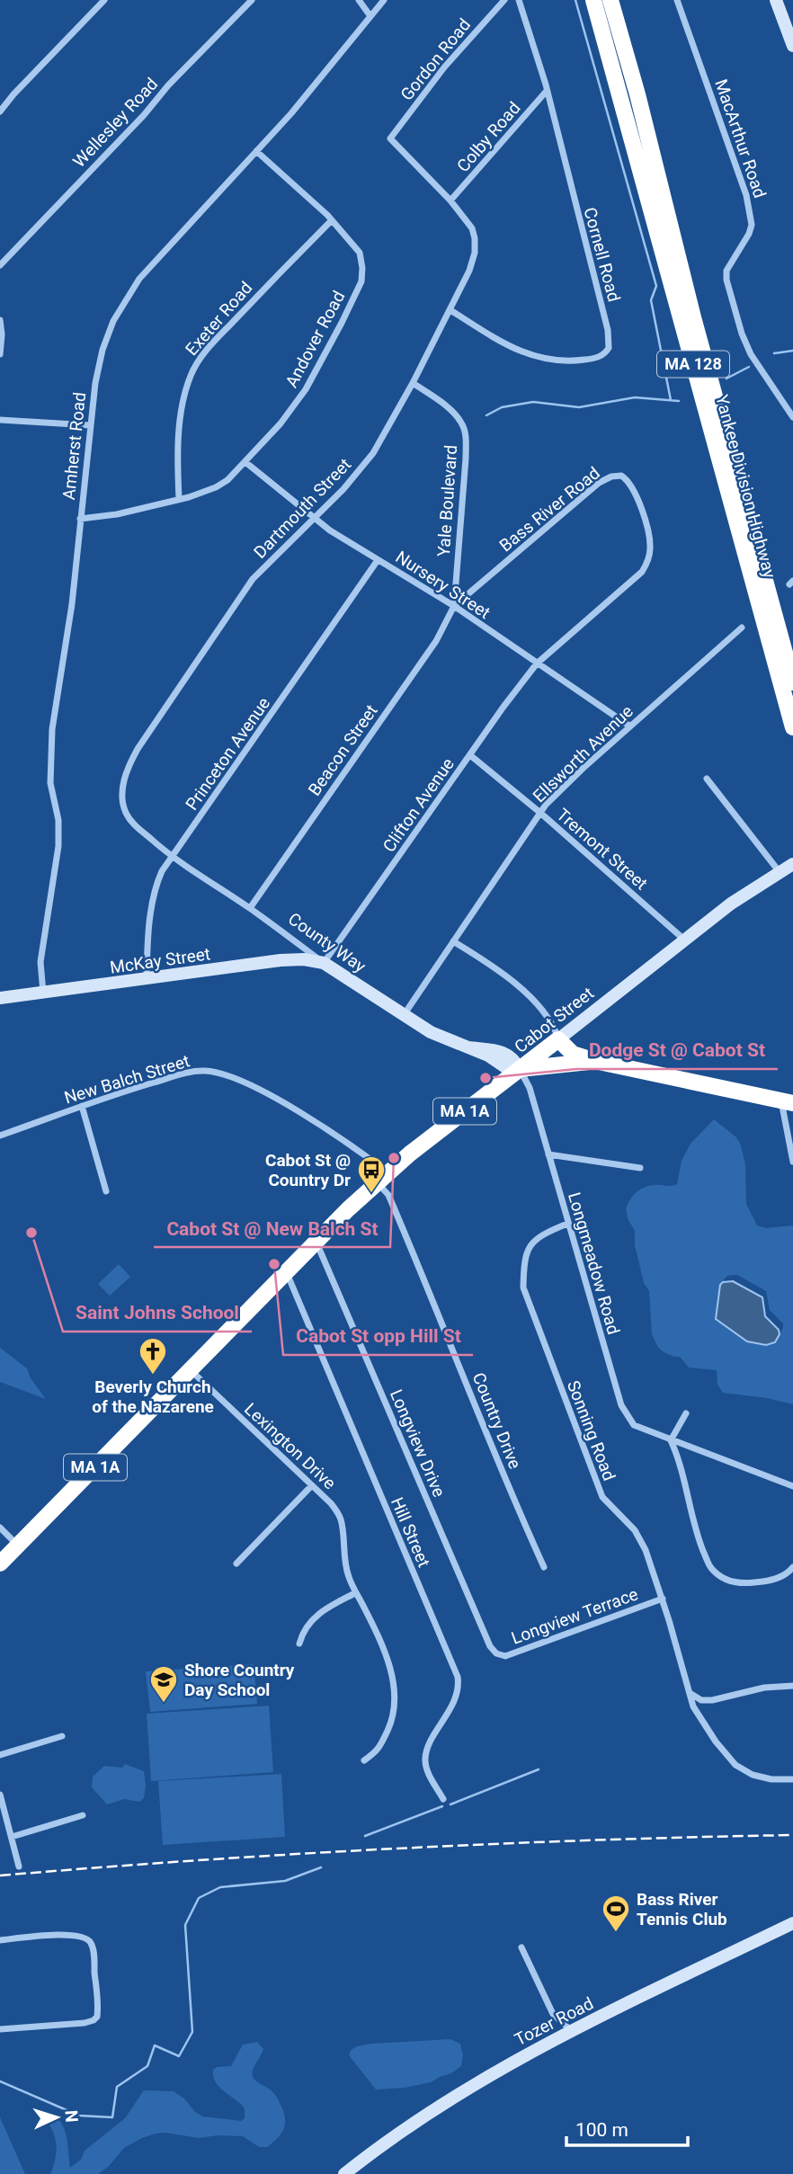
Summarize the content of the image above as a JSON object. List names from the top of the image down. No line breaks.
{"streets":{"highway":["MA 128","Yankee Division Highway","Cabot Street","MA 1A"],"main road":["County Way","McKay Street","Tozer Road"],"street":["Gordon Road","Wellesley Road","Colby Road","MacArthur Road","Cornell Road","Exeter Road","Andover Road","Amherst Road","Yale Boulevard","Dartmouth Street","Bass River Road","Nursery Street","Beacon Street","Princeton Avenue","Ellsworth Avenue","Clifton Avenue","Tremont Street","New Balch Street","Longmeadow Road","Country Drive","Sonning Road","Longview Drive","Lexington Drive","Hill Street","Longview Terrace"]},"crossings":[["Gordon Road","Dartmouth Street"],["Colby Road","Cornell Road"],["Colby Road","Dartmouth Street"],["Cornell Road","Dartmouth Street"],["Exeter Road","Andover Road"],["Andover Road","Amherst Road"],["Andover Road","Nursery Street"],["Amherst Road","McKay Street"],["Yale Boulevard","Dartmouth Street"],["Yale Boulevard","Bass River Road"],["Yale Boulevard","Nursery Street"],["Yale Boulevard","Beacon Street"],["Dartmouth Street","Nursery Street"],["Dartmouth Street","Princeton Avenue"],["Dartmouth Street","County Way"],["Bass River Road","Nursery Street"],["Bass River Road","Beacon Street"],["Bass River Road","Clifton Avenue"],["Nursery Street","Beacon Street"],["Nursery Street","Princeton Avenue"],["Nursery Street","Ellsworth Avenue"],["Nursery Street","Clifton Avenue"],["Beacon Street","County Way"],["Princeton Avenue","County Way"],["Princeton Avenue","McKay Street"],["Ellsworth Avenue","Tremont Street"],["Ellsworth Avenue","County Way"],["Clifton Avenue","Tremont Street"],["Clifton Avenue","County Way"],["Clifton Avenue","McKay Street"],["Tremont Street","Cabot Street"],["County Way","McKay Street"],["County Way","Cabot Street"],["County Way","Longmeadow Road"],["Cabot Street","New Balch Street"],["Cabot Street","Longmeadow Road"],["Cabot Street","Country Drive"],["Cabot Street","Longview Drive"],["Cabot Street","Lexington Drive"],["Cabot Street","Hill Street"],["New Balch Street","Country Drive"],["Longmeadow Road","Sonning Road"],["Sonning Road","Longview Terrace"],["Longview Drive","Longview Terrace"]],"places":{"other":["Dodge St @ Cabot St","Cabot St @ New Balch St","Saint Johns School","Cabot St opp Hill St"],"bus stop":["Cabot St @ Country Dr"],"church":["Beverly Church of the Nazarene"],"school or university":["Shore Country Day School"],"sports":["Bass River Tennis Club"]},"scale_bar":"100 m","north":"right"}
